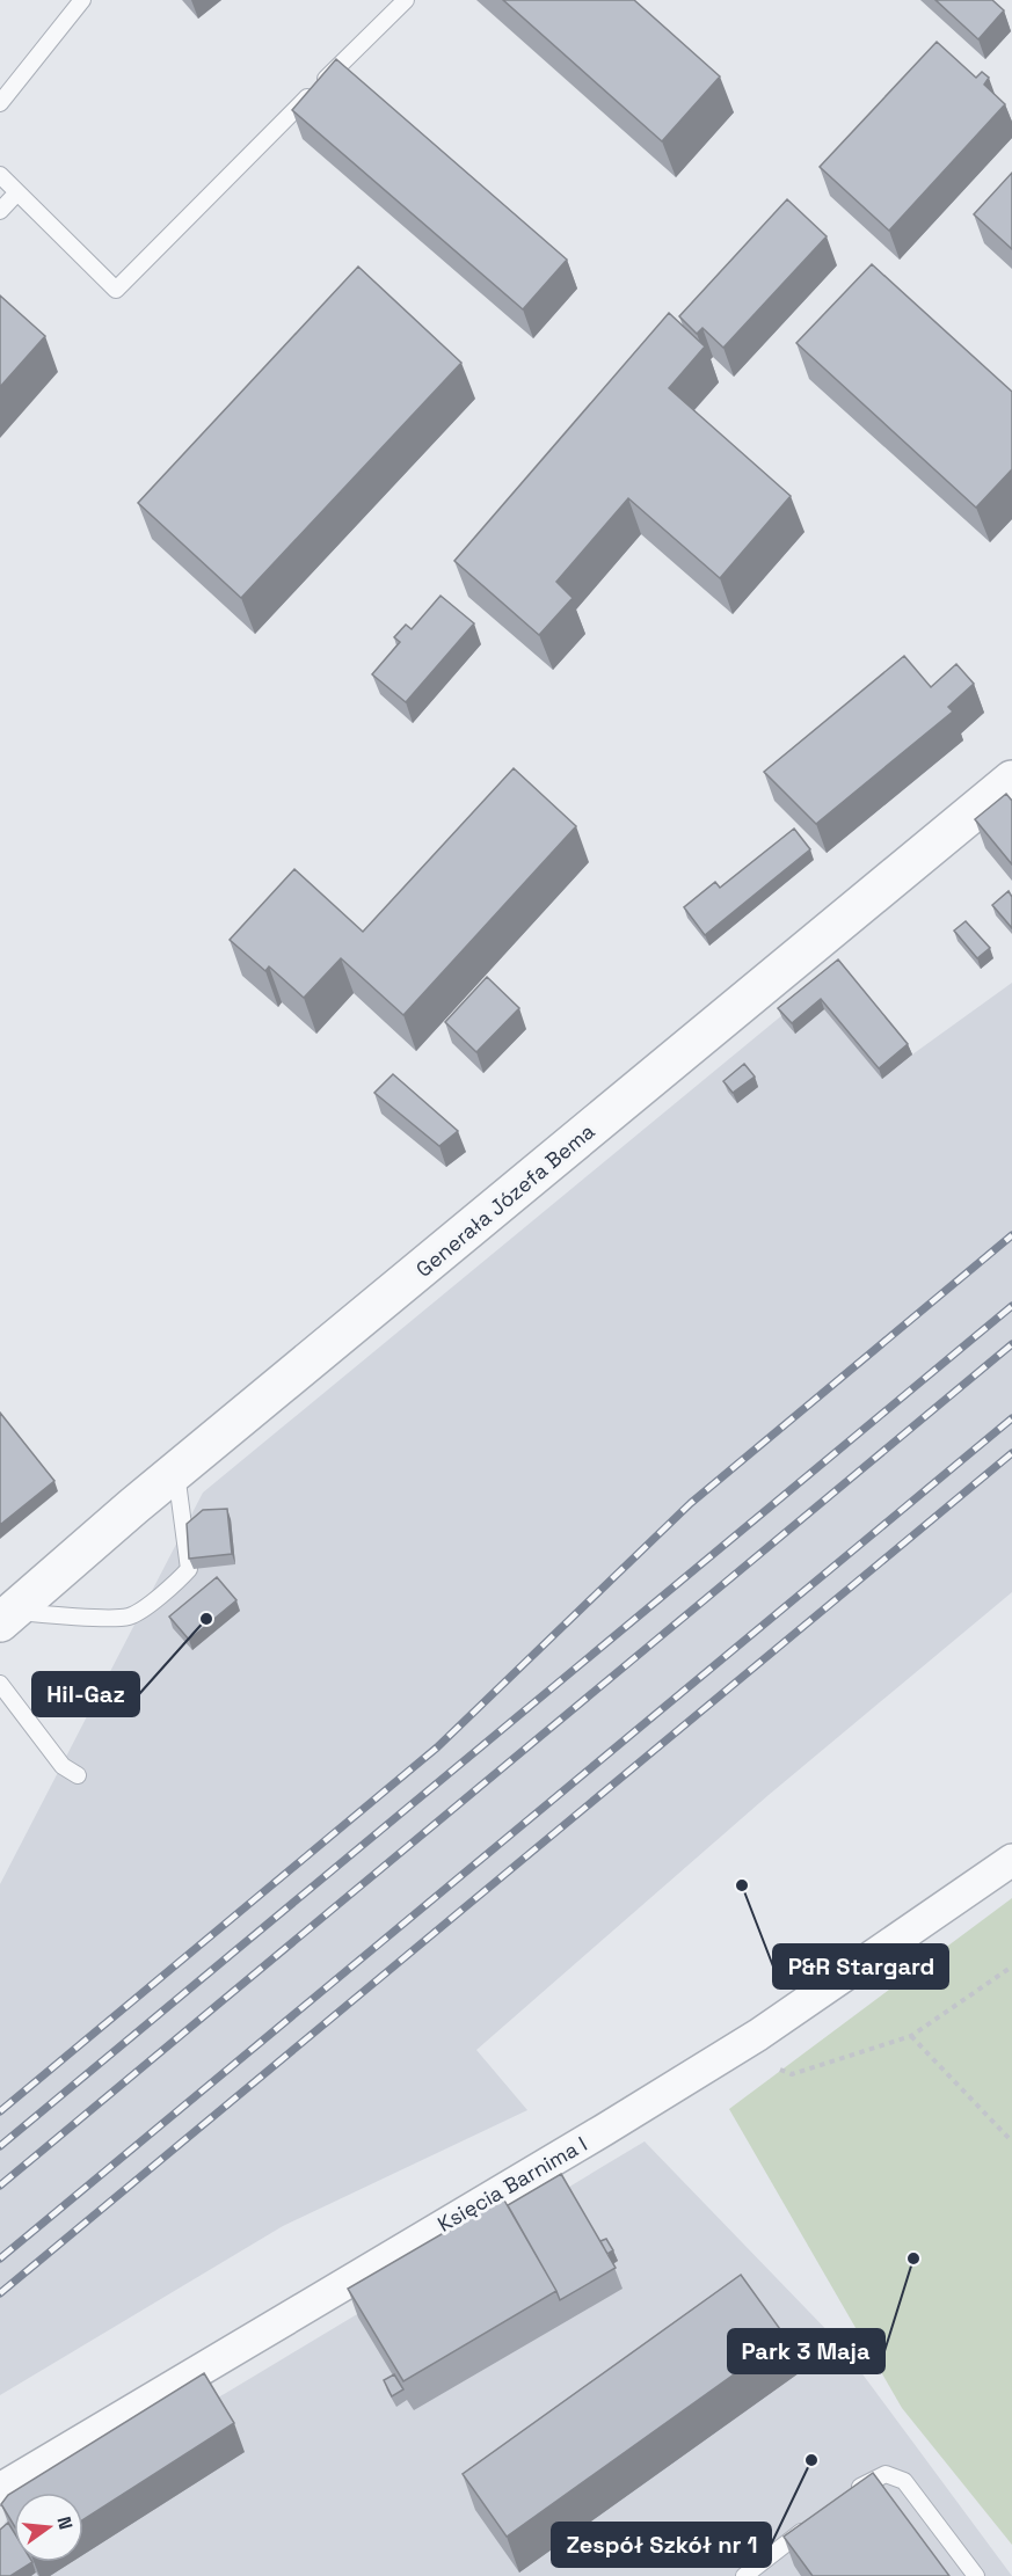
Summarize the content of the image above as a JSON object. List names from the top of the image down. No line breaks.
{"streets":{"street":["Generała Józefa Bema","Księcia Barnima I"]},"places":["Hil-Gaz","P&R Stargard","Park 3 Maja","Zespół Szkół nr 1"],"north":"right"}
